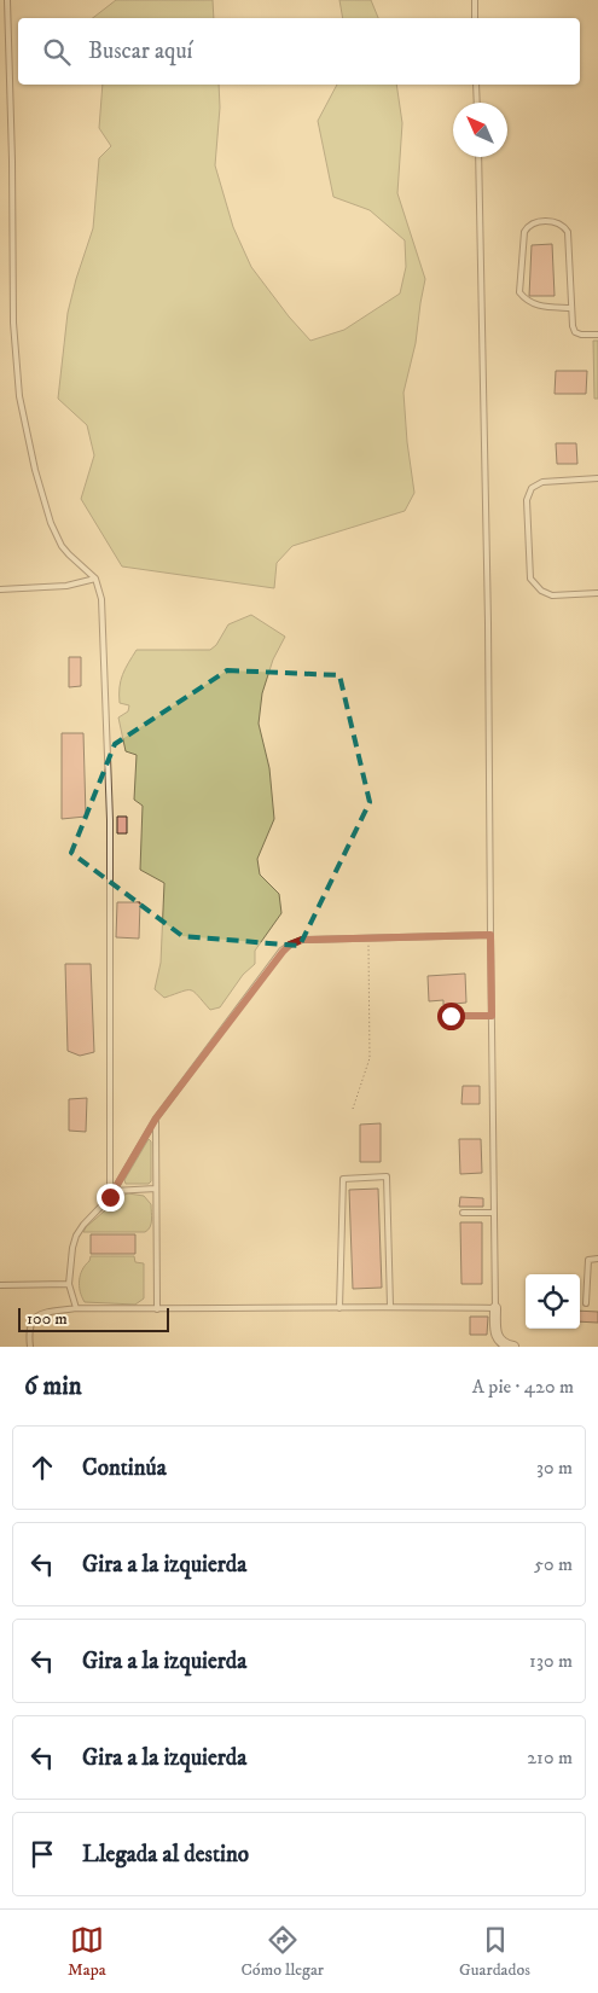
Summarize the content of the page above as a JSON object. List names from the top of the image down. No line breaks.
{"scale_bar":"100 m","north":"top left","page":{"search":"Buscar aquí","scale":"100 m","heading":["6 min","A pie · 420 m"],"list":[["Continúa","30 m"],["Gira a la izquierda","50 m"],["Gira a la izquierda","130 m"],["Gira a la izquierda","210 m"],"Llegada al destino"],"nav":["Mapa","Cómo llegar","Guardados"]}}
